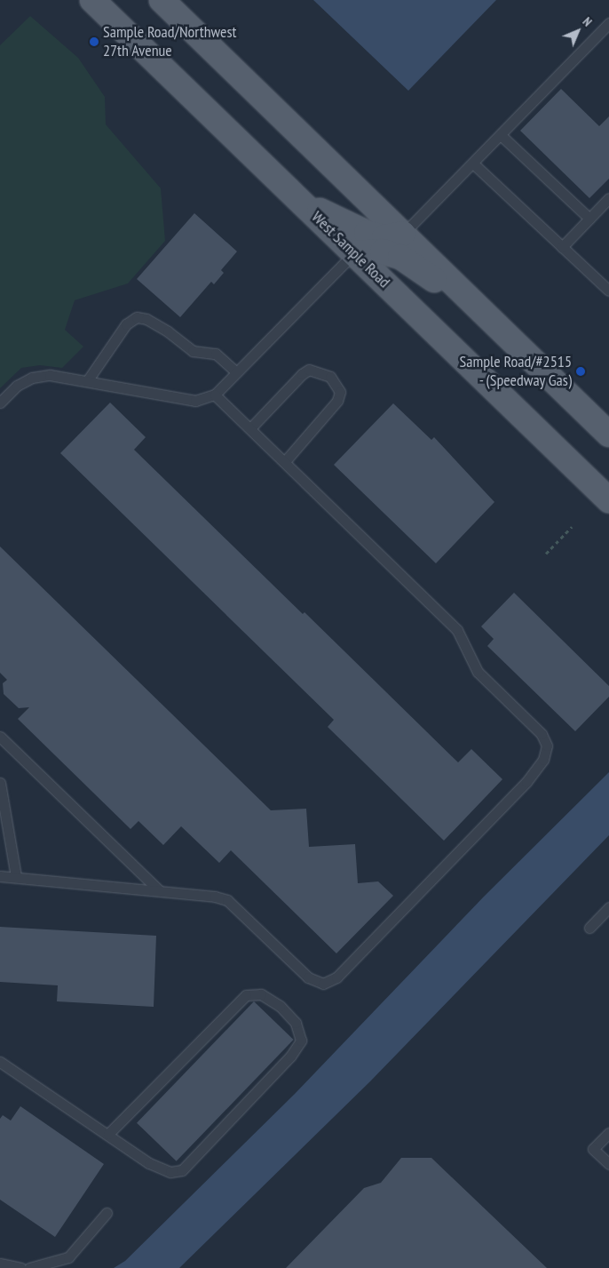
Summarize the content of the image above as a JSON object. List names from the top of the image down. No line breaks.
{"streets":{"main road":["West Sample Road"]},"places":["Sample Road/Northwest 27th Avenue","Sample Road/#2515 - (Speedway Gas)"],"north":"top right"}
